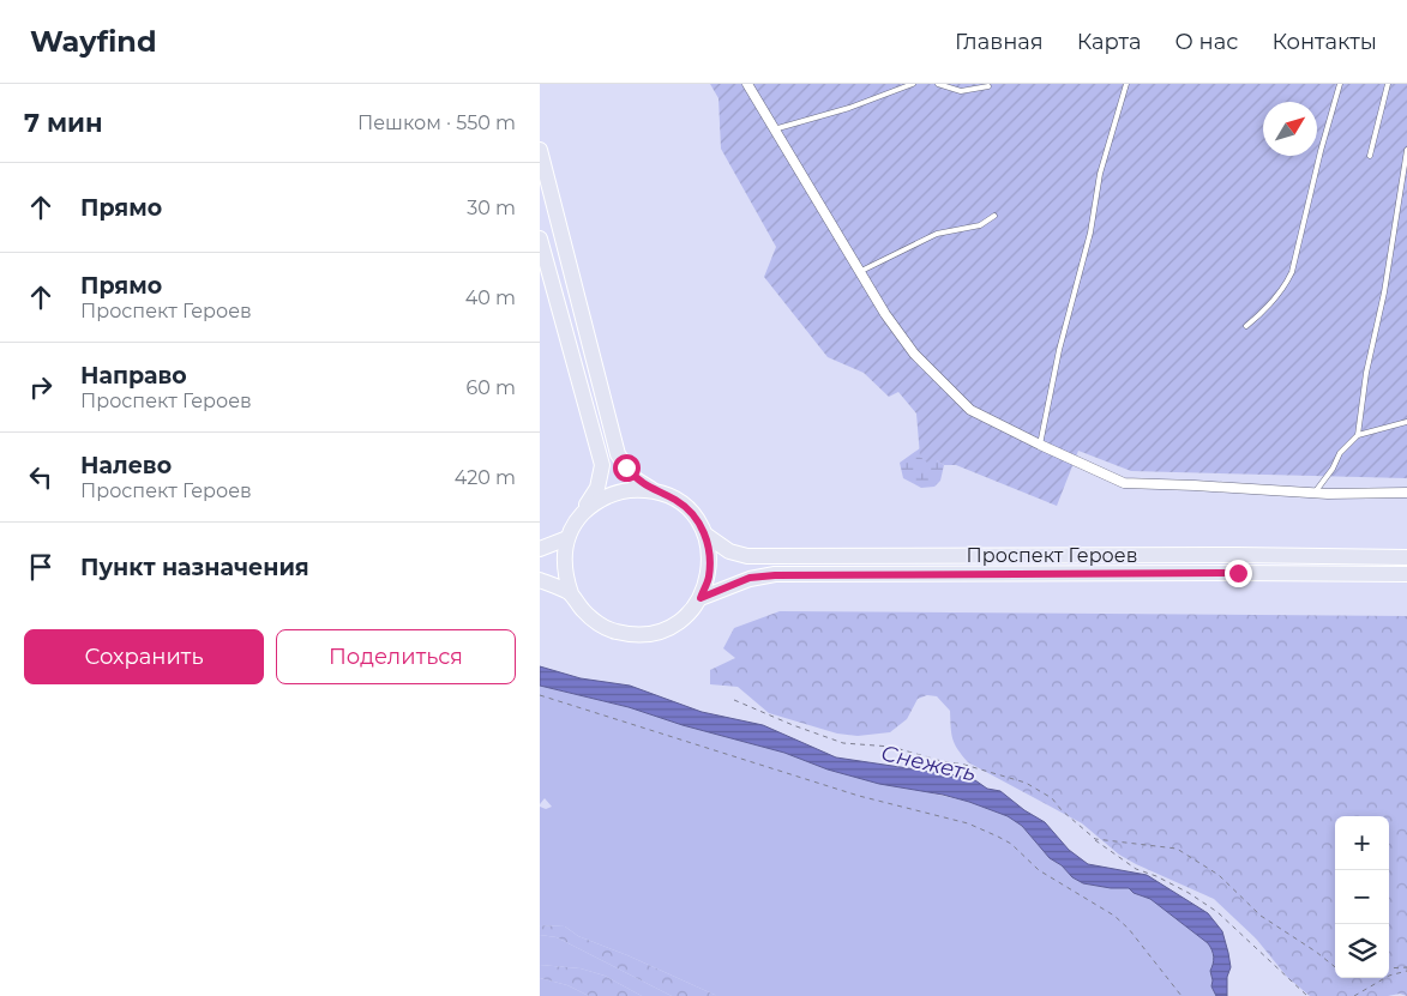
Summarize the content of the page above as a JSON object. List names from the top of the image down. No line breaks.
{"streets":{"main road":["Проспект Героев"]},"water":["Снежеть"],"north":"top right","page":{"header":"Wayfind","nav":["Главная","Карта","О нас","Контакты"],"heading":["7 мин","Пешком · 550 m"],"list":[["Прямо","30 m"],["Прямо","Проспект Героев","40 m"],["Направо","Проспект Героев","60 m"],["Налево","Проспект Героев","420 m"],"Пункт назначения"],"buttons":["Сохранить","Поделиться"],"map_buttons":["+","−"]}}
